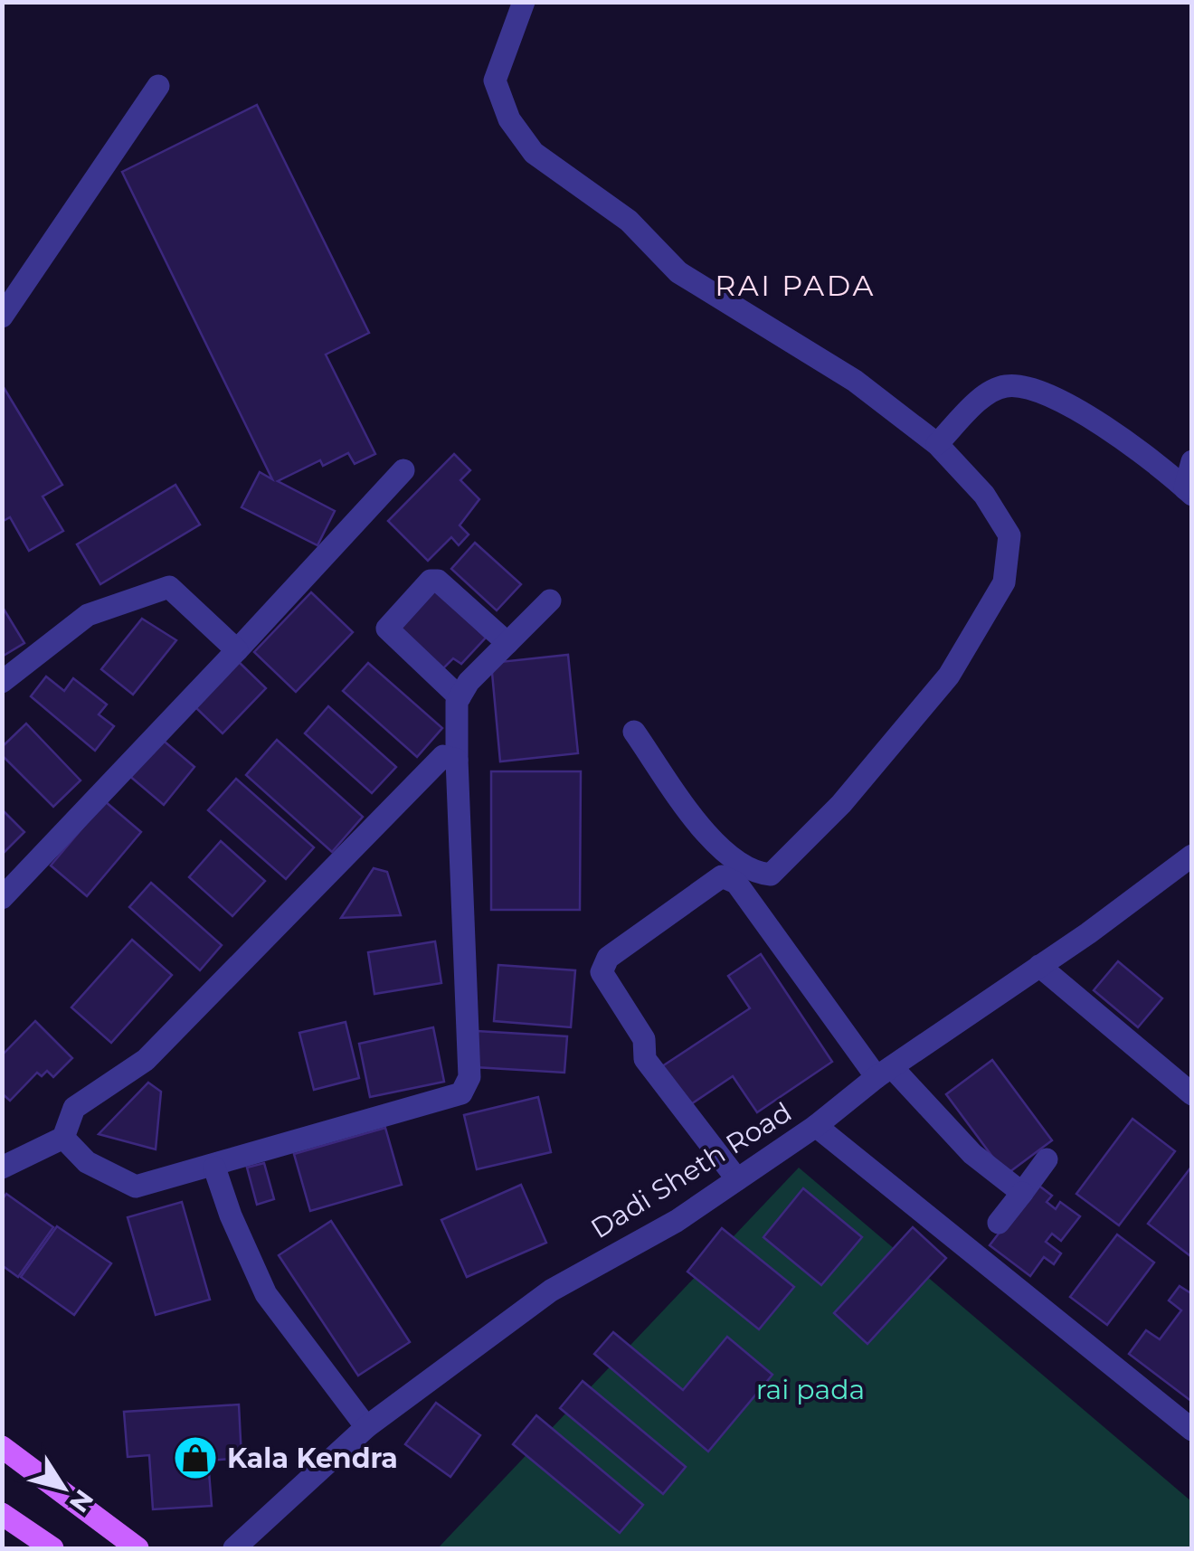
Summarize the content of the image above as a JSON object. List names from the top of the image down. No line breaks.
{"streets":{"street":["Dadi Sheth Road"]},"districts":["RAI PADA"],"parks":["rai pada"],"places":{"shop":["Kala Kendra"]},"north":"bottom right"}
